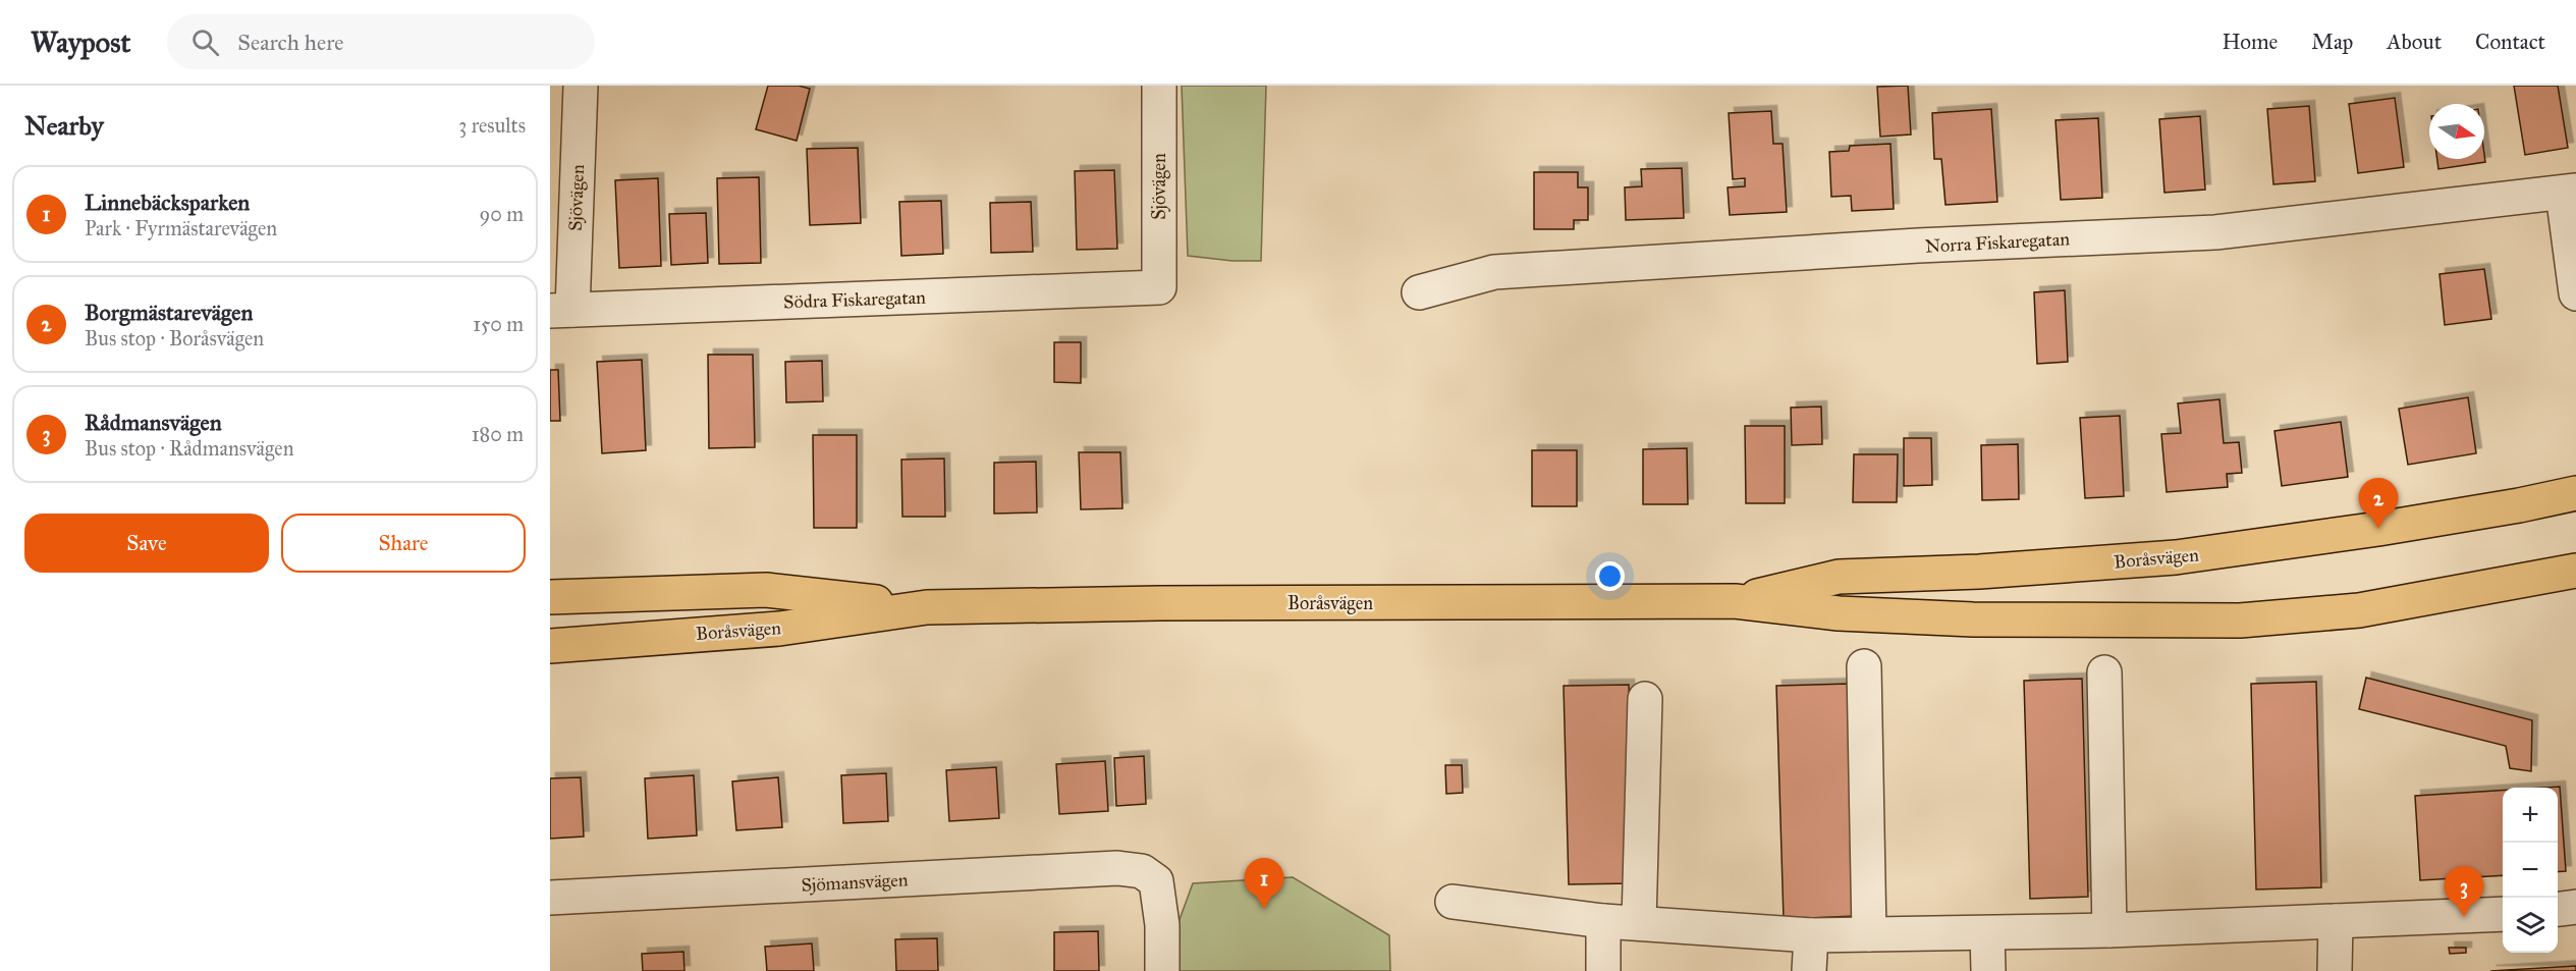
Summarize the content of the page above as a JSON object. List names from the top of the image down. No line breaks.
{"streets":{"main road":["Boråsvägen"],"street":["Sjövägen","Norra Fiskaregatan","Södra Fiskaregatan","Sjömansvägen"]},"crossings":[["Sjövägen","Södra Fiskaregatan"]],"north":"right","page":{"header":"Waypost","search":"Search here","nav":["Home","Map","About","Contact"],"heading":["Nearby","3 results"],"list":[{"mark":"1","name":"Linnebäcksparken","note":"Park · Fyrmästarevägen","value":"90 m"},{"mark":"2","name":"Borgmästarevägen","note":"Bus stop · Boråsvägen","value":"150 m"},{"mark":"3","name":"Rådmansvägen","note":"Bus stop · Rådmansvägen","value":"180 m"}],"pins":["2","1","3"],"buttons":["Save","Share"],"map_buttons":["+","−"]}}
